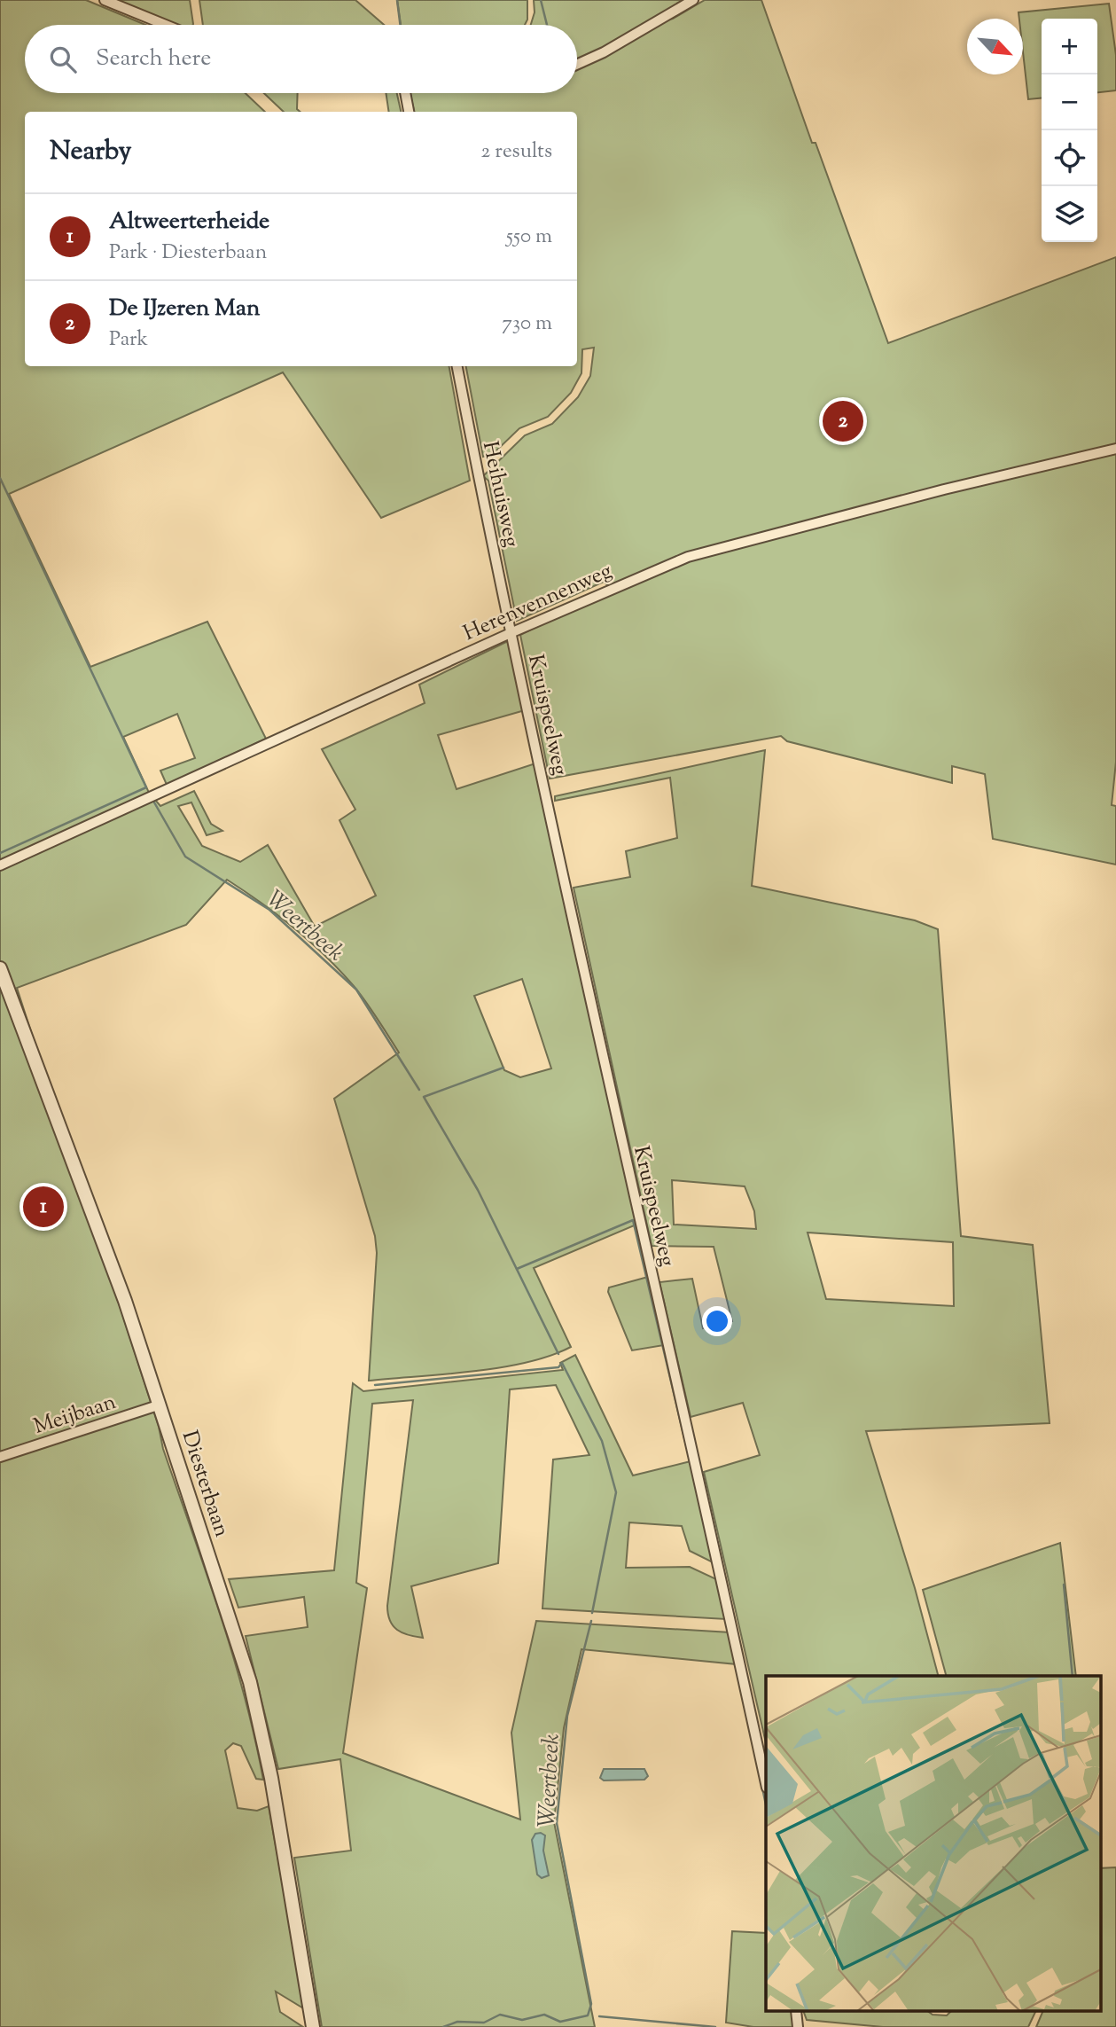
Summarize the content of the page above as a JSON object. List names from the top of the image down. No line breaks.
{"streets":{"street":["Heihuisweg","Herenvennenweg","Kruispeelweg","Meijbaan","Diesterbaan"]},"crossings":[["Heihuisweg","Herenvennenweg"],["Heihuisweg","Kruispeelweg"],["Herenvennenweg","Kruispeelweg"],["Meijbaan","Diesterbaan"]],"water":["Weertbeek"],"north":"bottom right","page":{"map_buttons":["+","−"],"search":"Search here","heading":["Nearby","2 results"],"list":[{"mark":"1","name":"Altweerterheide","note":"Park · Diesterbaan","value":"550 m"},{"mark":"2","name":"De IJzeren Man","note":"Park","value":"730 m"}],"pins":["2","1"]}}
